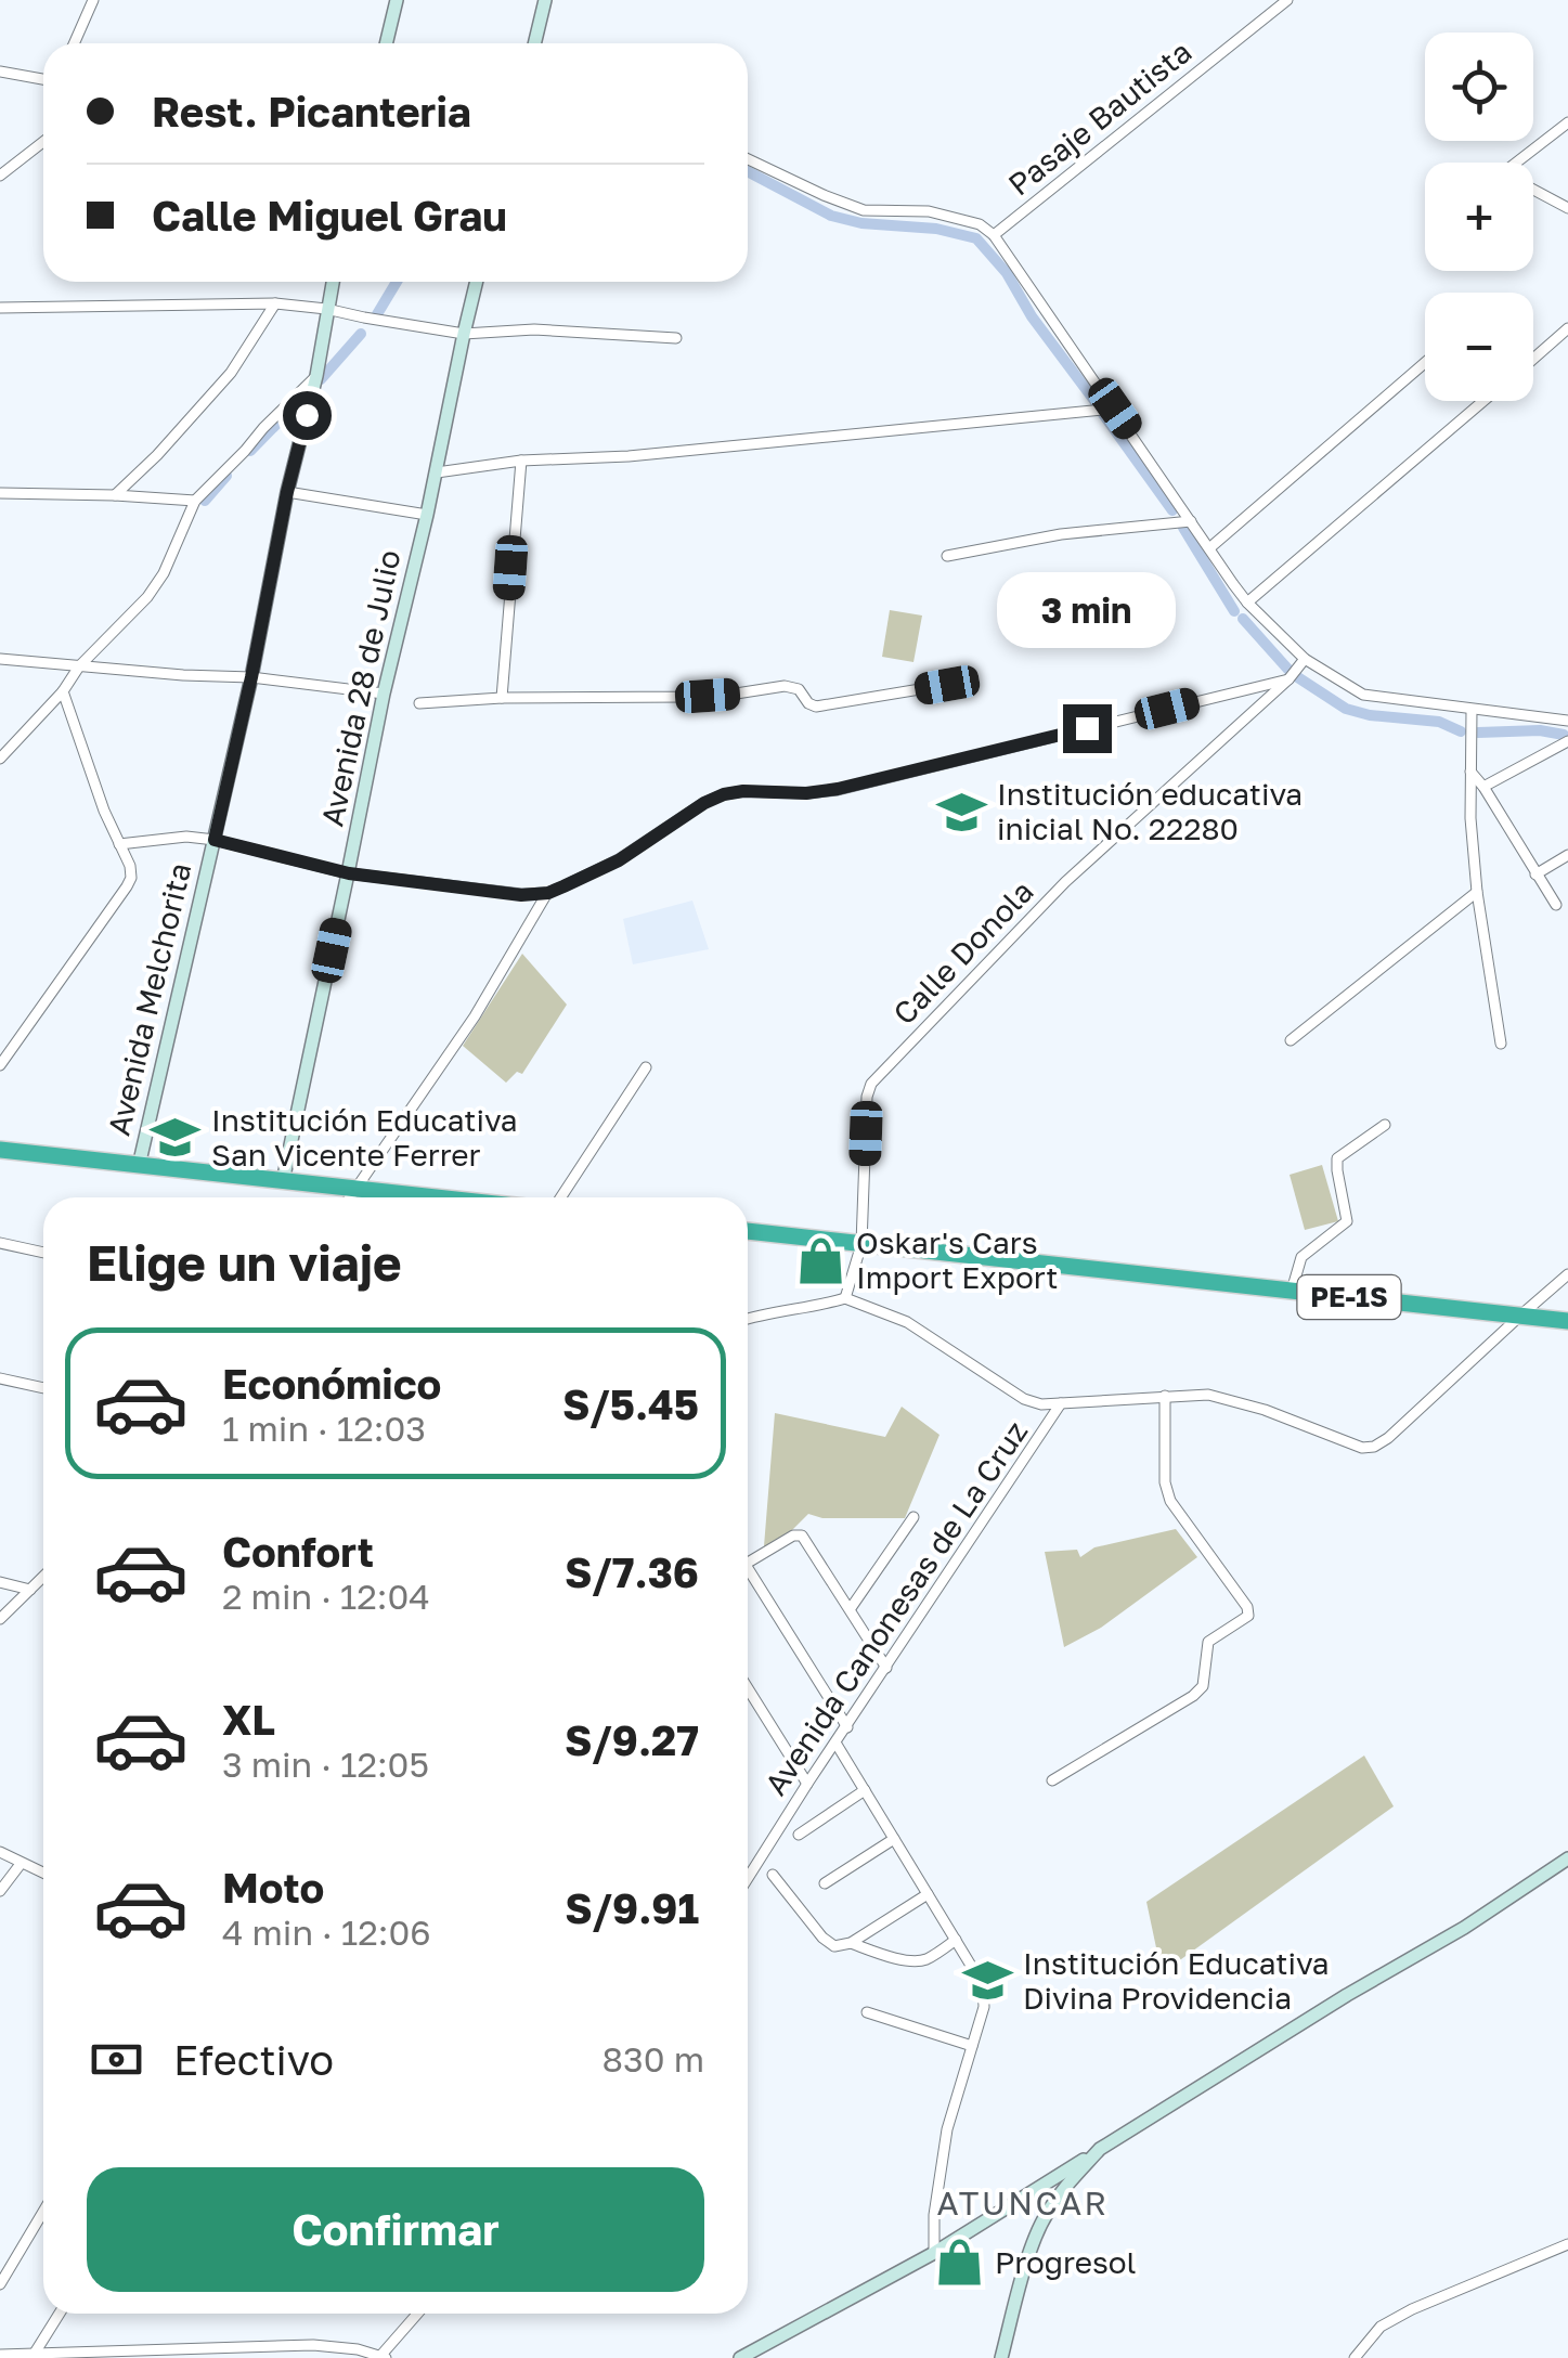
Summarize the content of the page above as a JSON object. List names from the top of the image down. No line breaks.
{"streets":{"highway":["PE-1S"],"main road":["Avenida 28 de Julio","Avenida Melchorita"],"street":["Pasaje Bautista","Calle Donola","Avenida Canonesas de La Cruz"]},"crossings":[["Calle Donola","PE-1S"]],"districts":["ATUNCAR"],"places":{"school or university":["Institución educativa inicial No. 22280","Institución Educativa San Vicente Ferrer","Institución Educativa Divina Providencia"],"shop":["Oskar's Cars Import Export","Progresol"]},"page":{"map_buttons":["+","−"],"banner":["Rest. Picanteria","Calle Miguel Grau"],"bubble":"3 min","heading":"Elige un viaje","list":[{"name":"Económico","note":"1 min · 12:03","value":"S/5.45"},{"name":"Confort","note":"2 min · 12:04","value":"S/7.36"},{"name":"XL","note":"3 min · 12:05","value":"S/9.27"},{"name":"Moto","note":"4 min · 12:06","value":"S/9.91"}],"pay":["Efectivo","830 m"],"buttons":"Confirmar"}}
